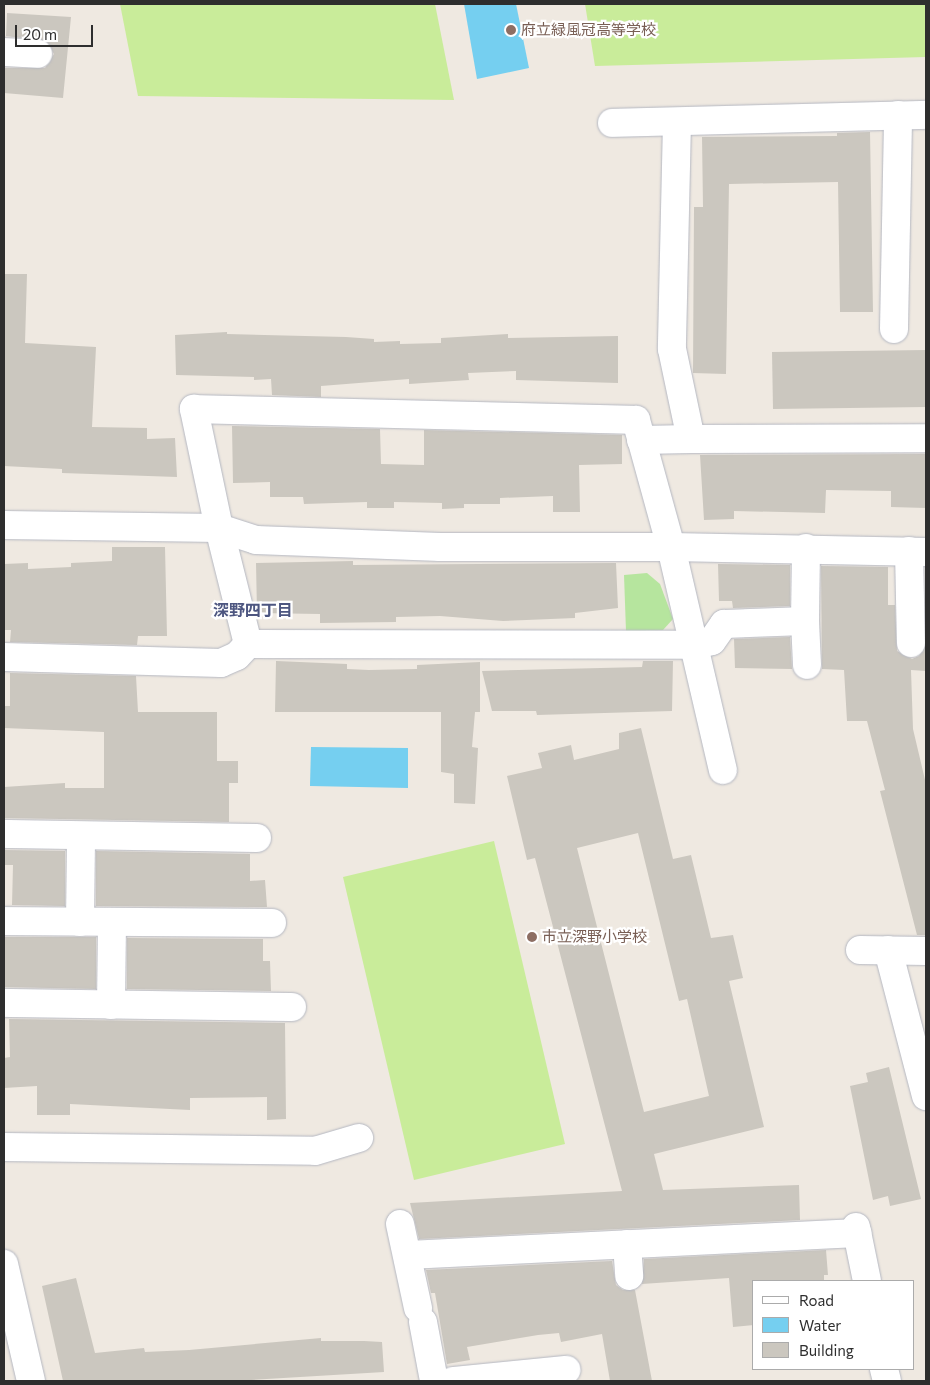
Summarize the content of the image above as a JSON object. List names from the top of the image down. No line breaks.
{"districts":["深野四丁目"],"places":["府立緑風冠高等学校","市立深野小学校"],"legend":["Road","Water","Building"],"scale_bar":"20 m"}
